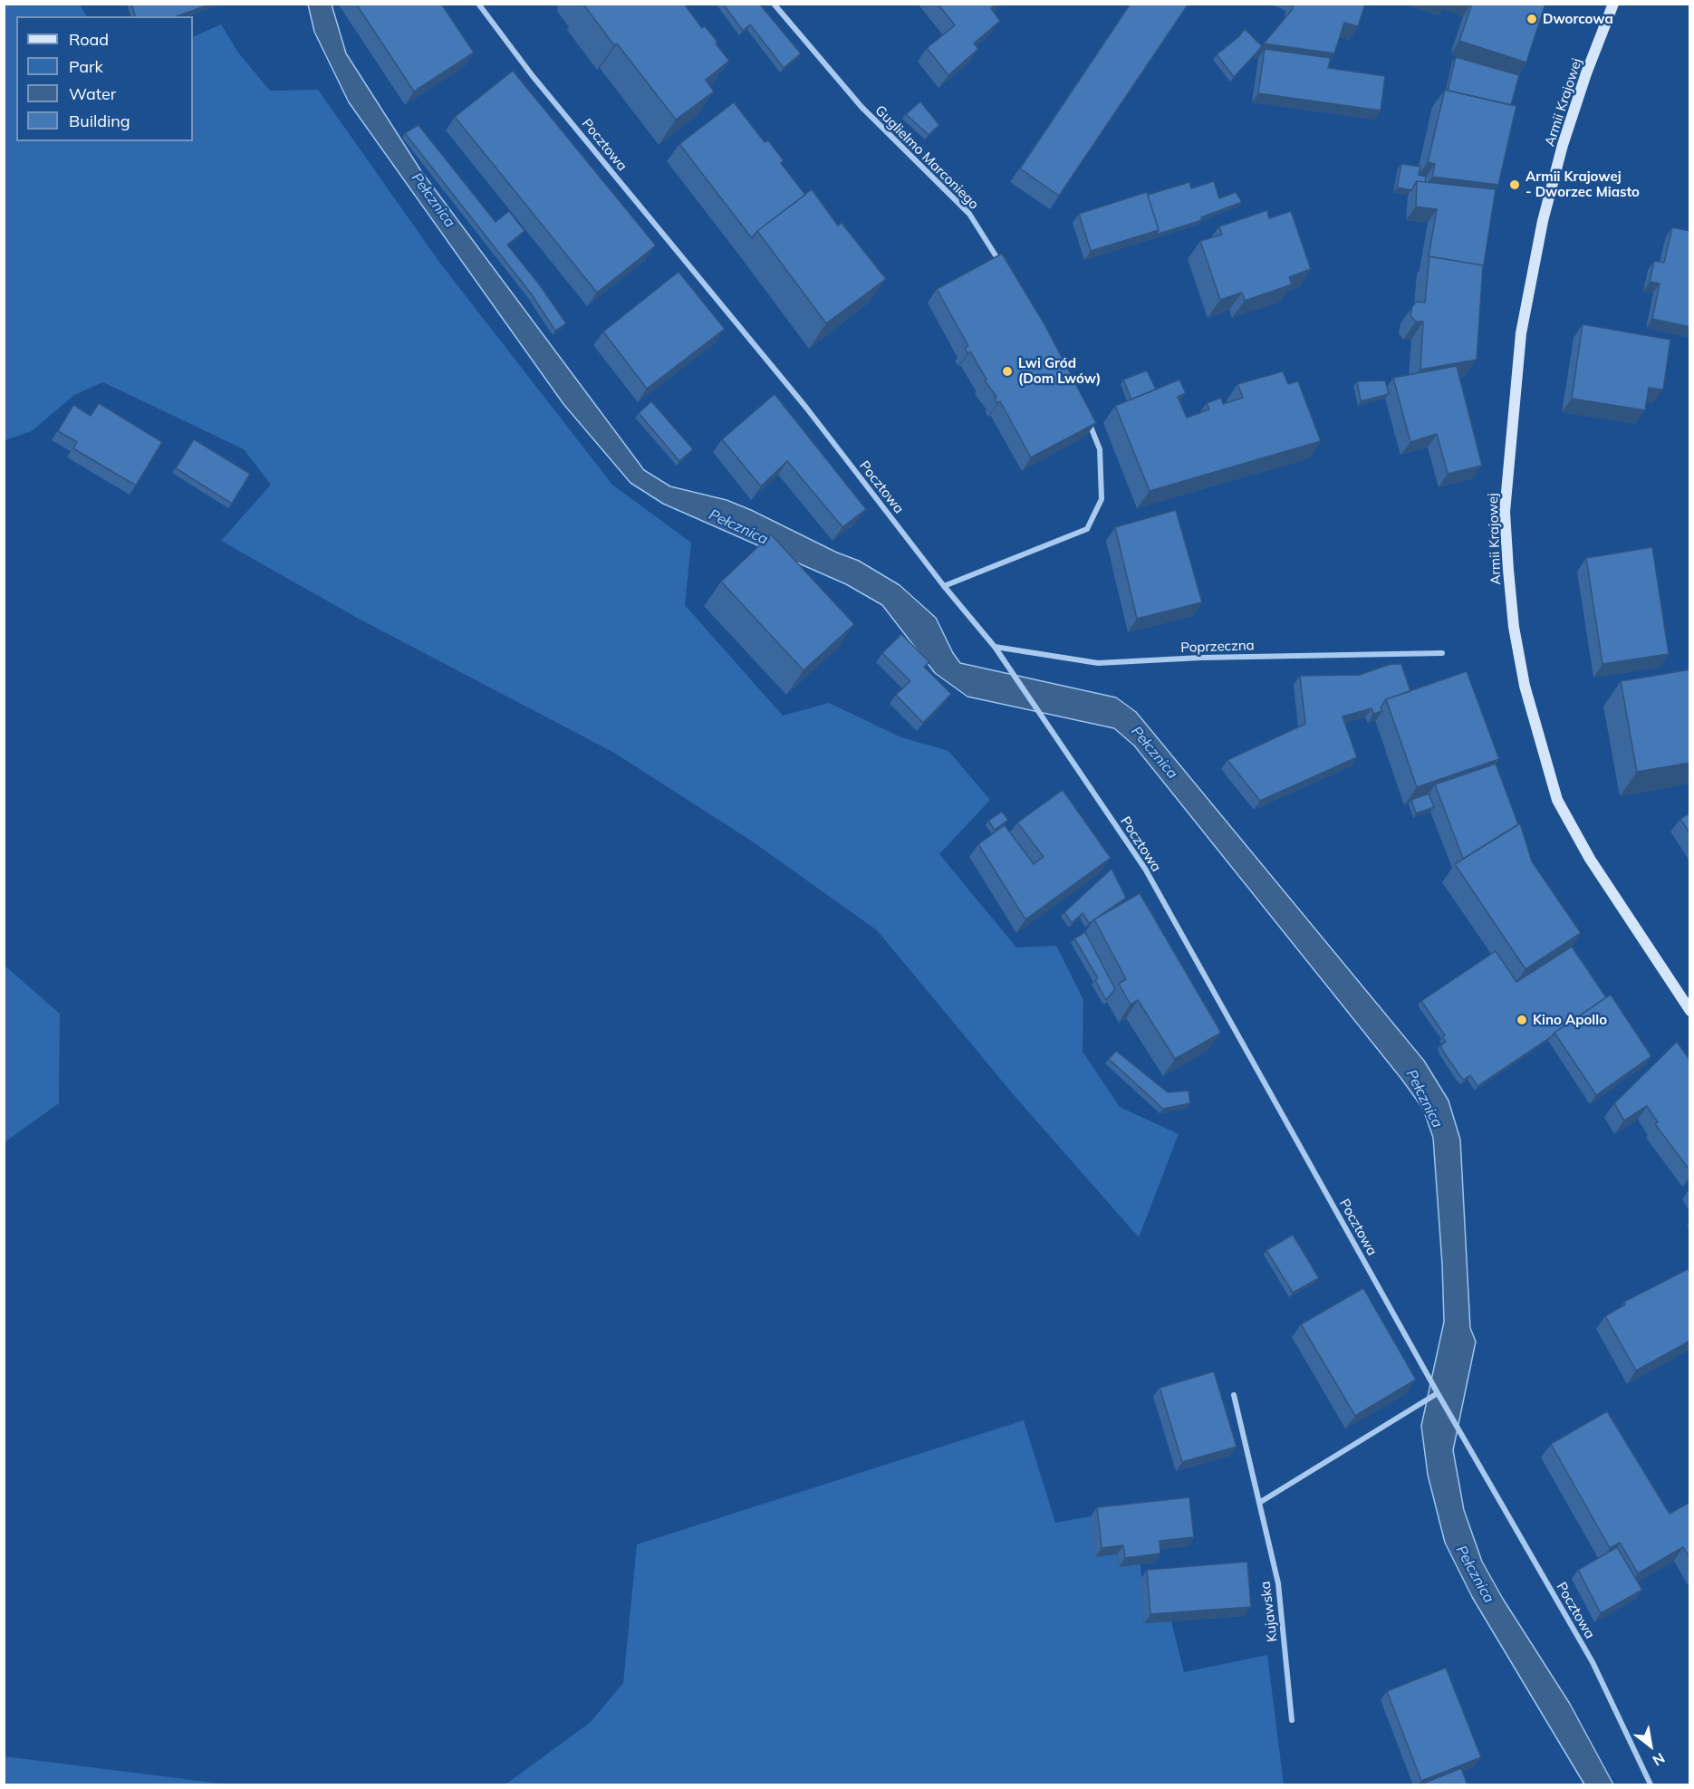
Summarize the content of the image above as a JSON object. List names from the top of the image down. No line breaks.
{"streets":{"main road":["Armii Krajowej"],"street":["Pocztowa","Guglielmo Marconiego","Poprzeczna","Kujawska"]},"crossings":[["Pocztowa","Poprzeczna"]],"water":["Pełcznica"],"places":["Dworcowa","Armii Krajowej - Dworzec Miasto","Lwi Gród (Dom Lwów)","Kino Apollo"],"legend":["Road","Park","Water","Building"],"north":"bottom right"}
